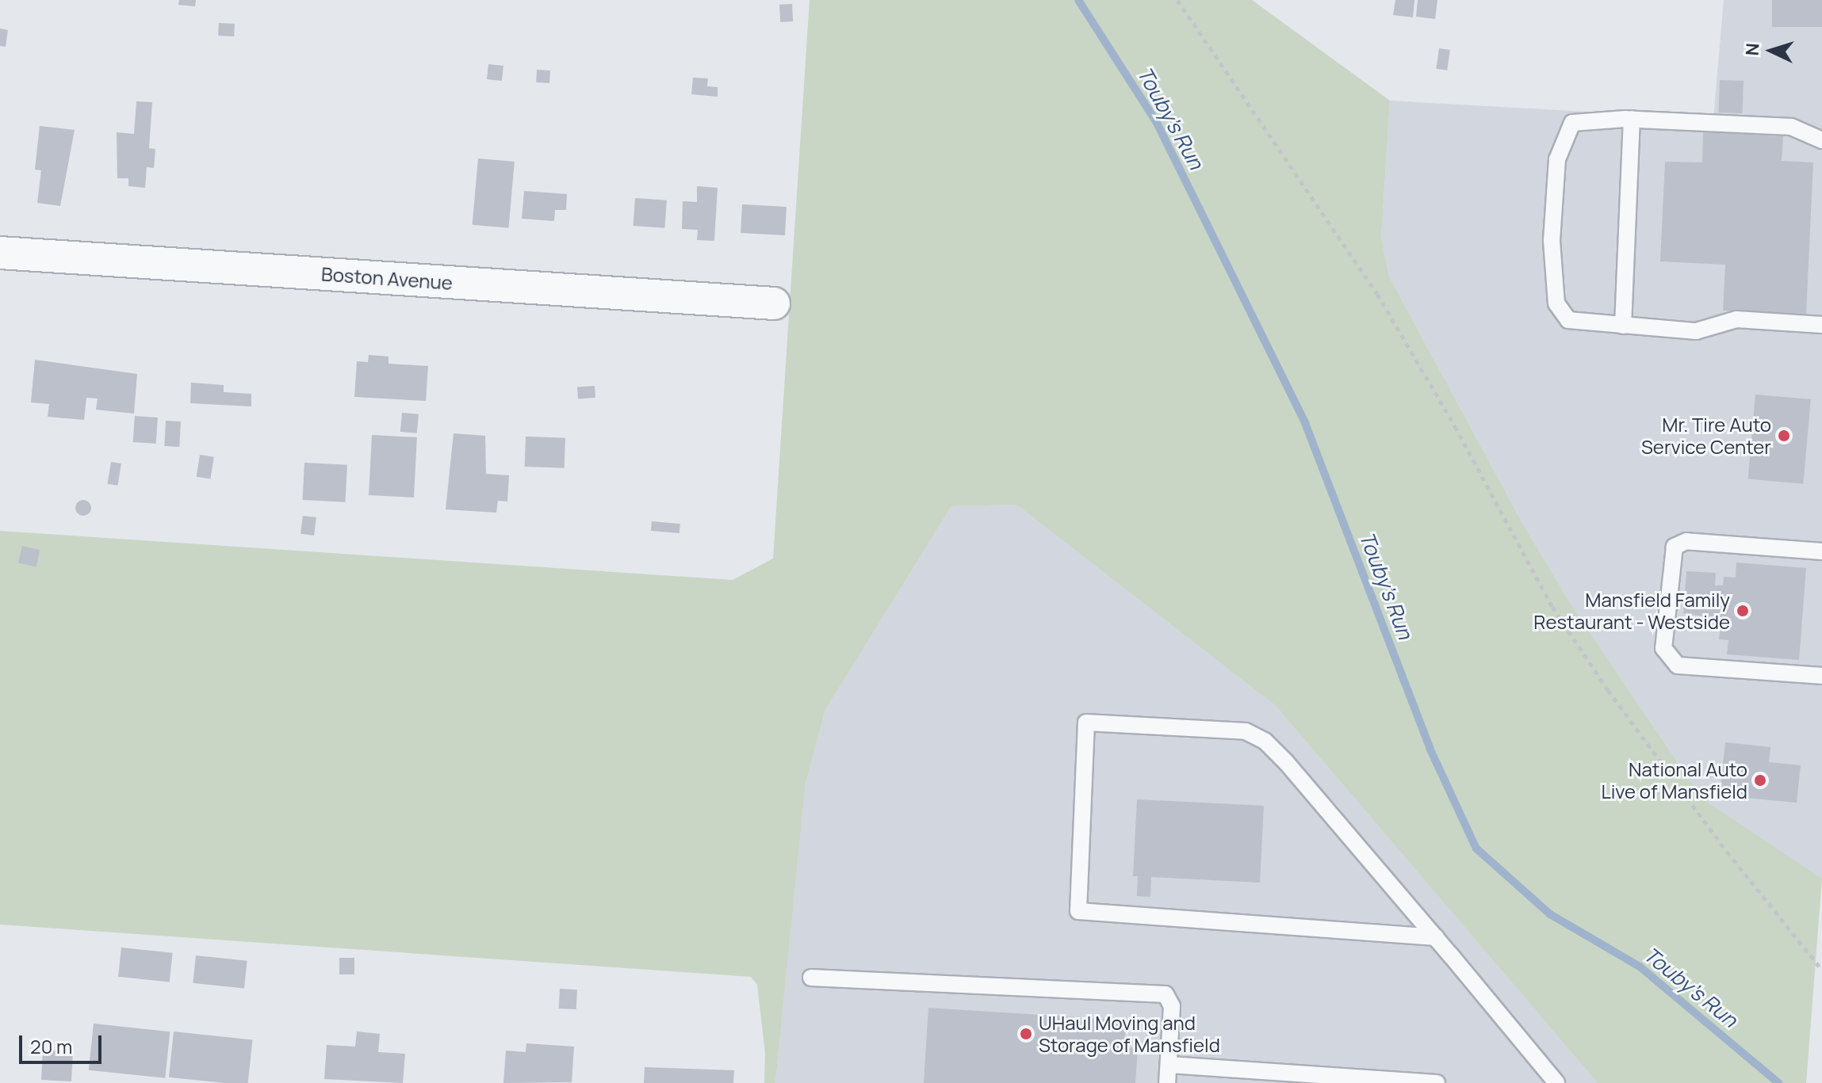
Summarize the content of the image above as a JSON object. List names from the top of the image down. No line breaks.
{"streets":{"street":["Boston Avenue"]},"water":["Touby's Run"],"places":["Mr. Tire Auto Service Center","Mansfield Family Restaurant - Westside","National Auto Live of Mansfield","UHaul Moving and Storage of Mansfield"],"scale_bar":"20 m","north":"left"}
